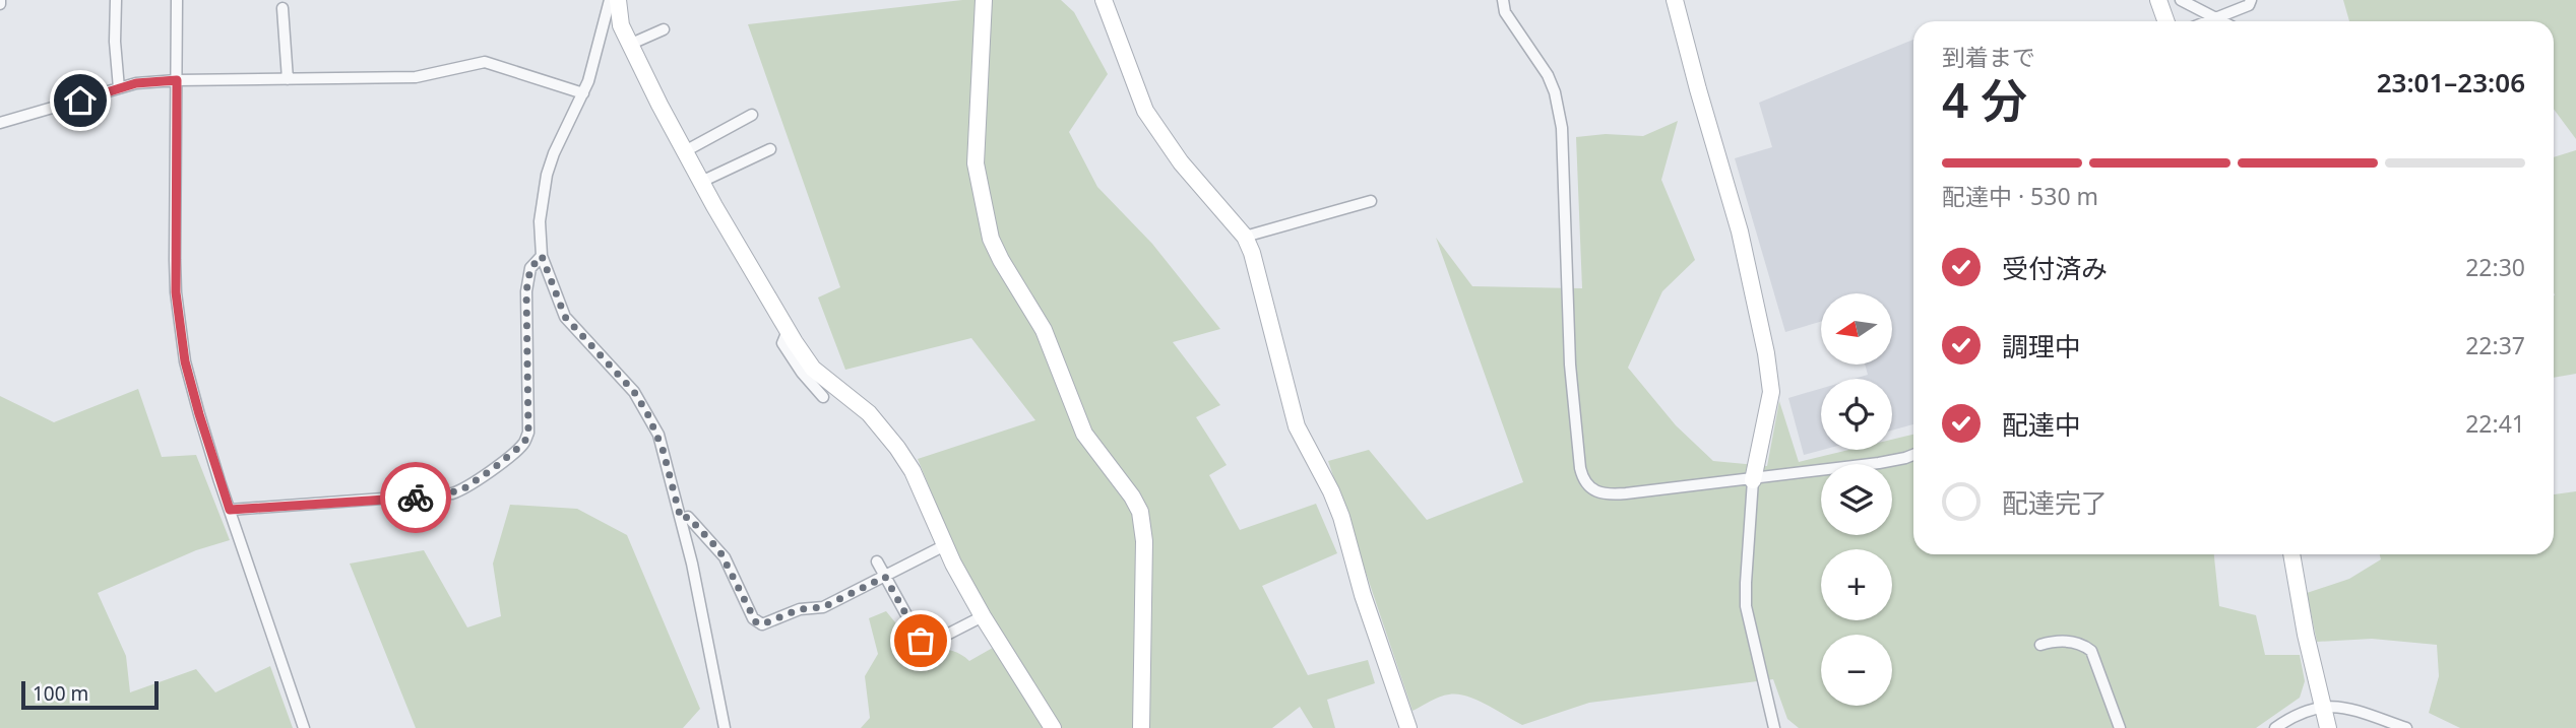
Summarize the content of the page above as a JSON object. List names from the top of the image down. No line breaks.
{"scale_bar":"100 m","north":"left","page":{"heading":["4 分","到着まで","23:01–23:06"],"bar":"配達中 · 530 m","list":[["受付済み","22:30"],["調理中","22:37"],["配達中","22:41"],"配達完了"],"map_buttons":["+","−"],"scale":"100 m"}}
